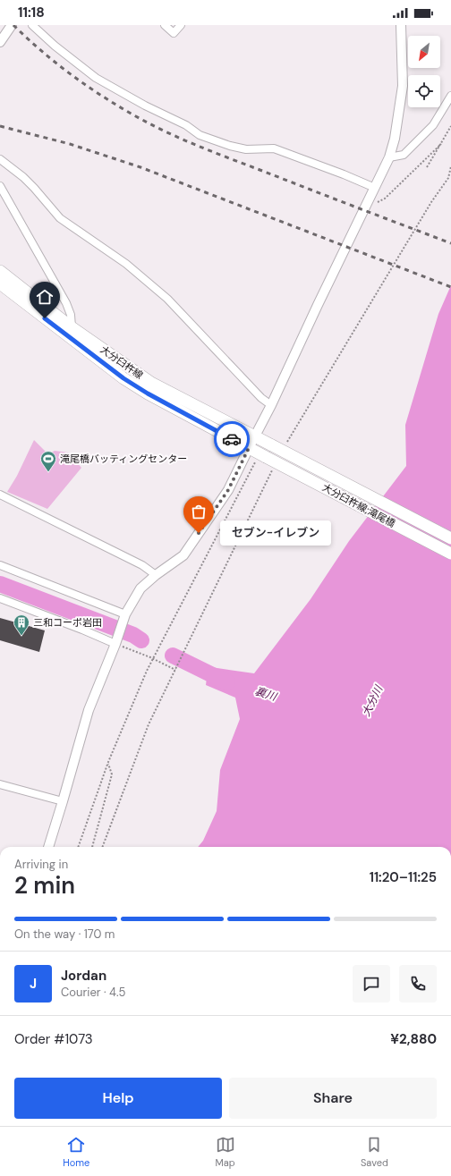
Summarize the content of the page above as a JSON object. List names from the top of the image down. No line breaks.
{"streets":{"main road":["大分臼杵線","大分臼杵線;滝尾橋"]},"crossings":[["大分臼杵線","大分臼杵線;滝尾橋"]],"water":["裏川","大分川"],"places":{"sports":["滝尾橋バッティングセンター"],"other":["セブン-イレブン"],"building":["三和コーポ岩田"]},"north":"bottom left","page":{"status":"11:18","bubble":"セブン-イレブン","heading":["2 min","Arriving in","11:20–11:25"],"panel":["Jordan","Courier · 4.5","Order #1073","¥2,880"],"bar":"On the way · 170 m","round":"J","buttons":["Help","Share"],"tabs":["Home","Map","Saved"]}}
